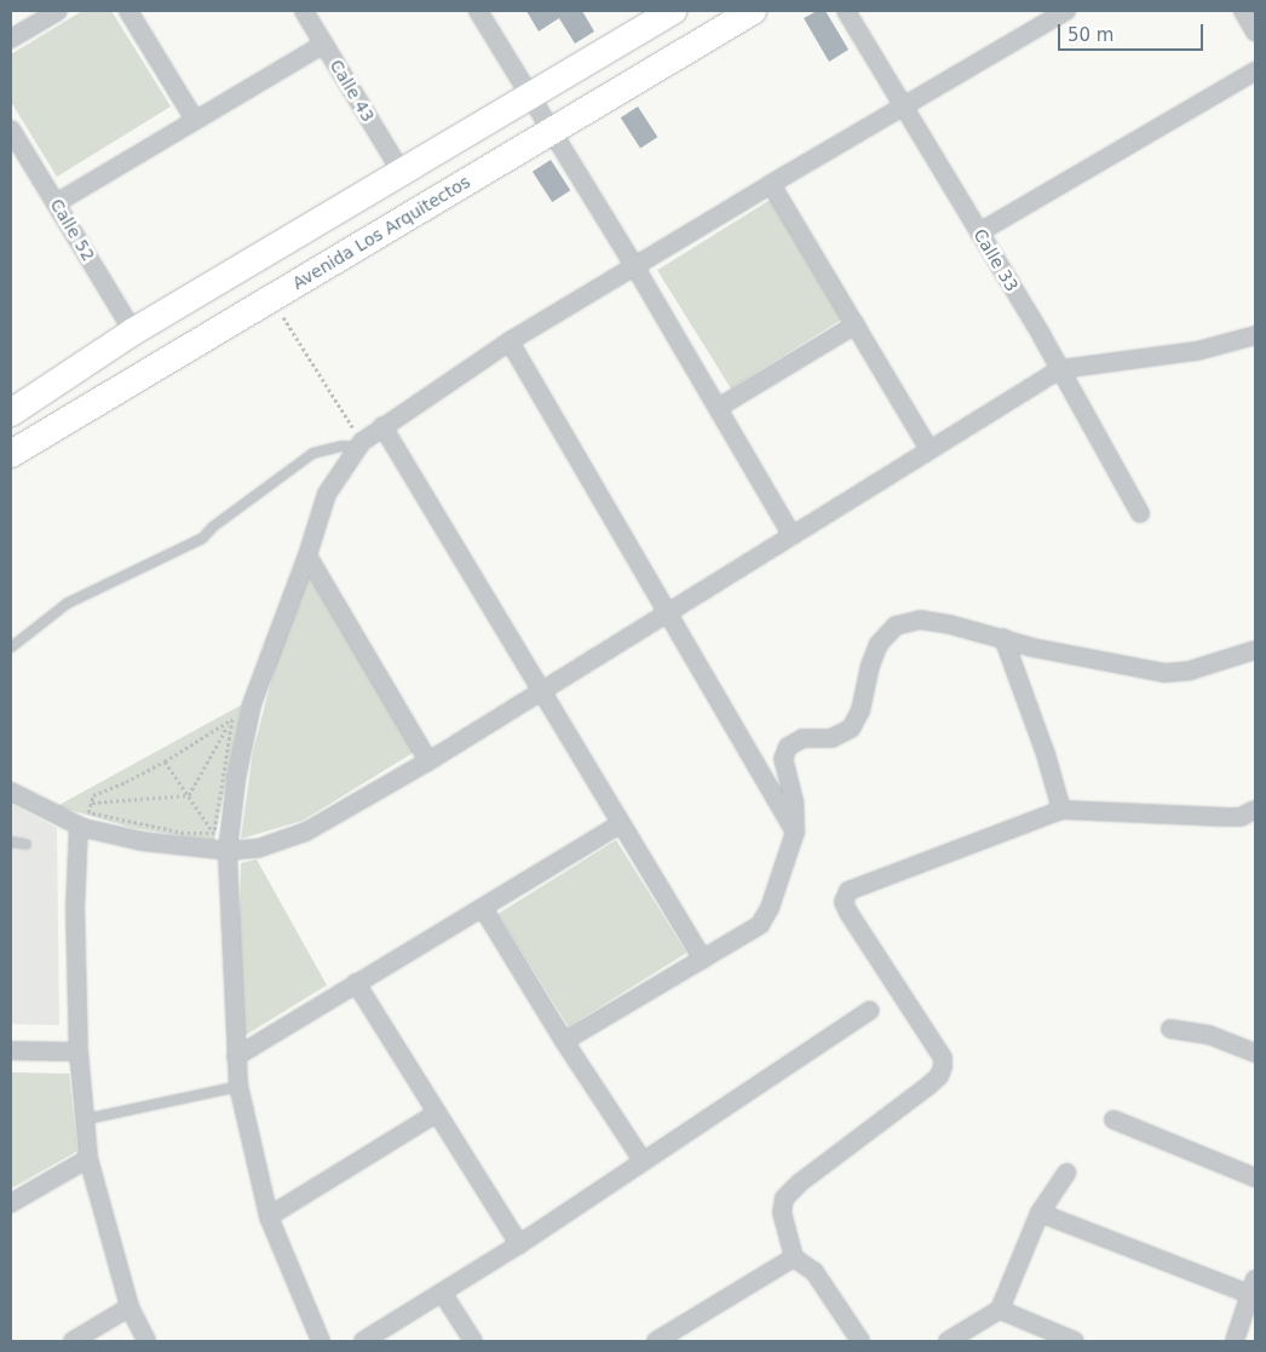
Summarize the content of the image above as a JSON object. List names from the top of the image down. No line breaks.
{"streets":{"main road":["Avenida Los Arquitectos"],"street":["Calle 43","Calle 52","Calle 33"]},"scale_bar":"50 m"}
